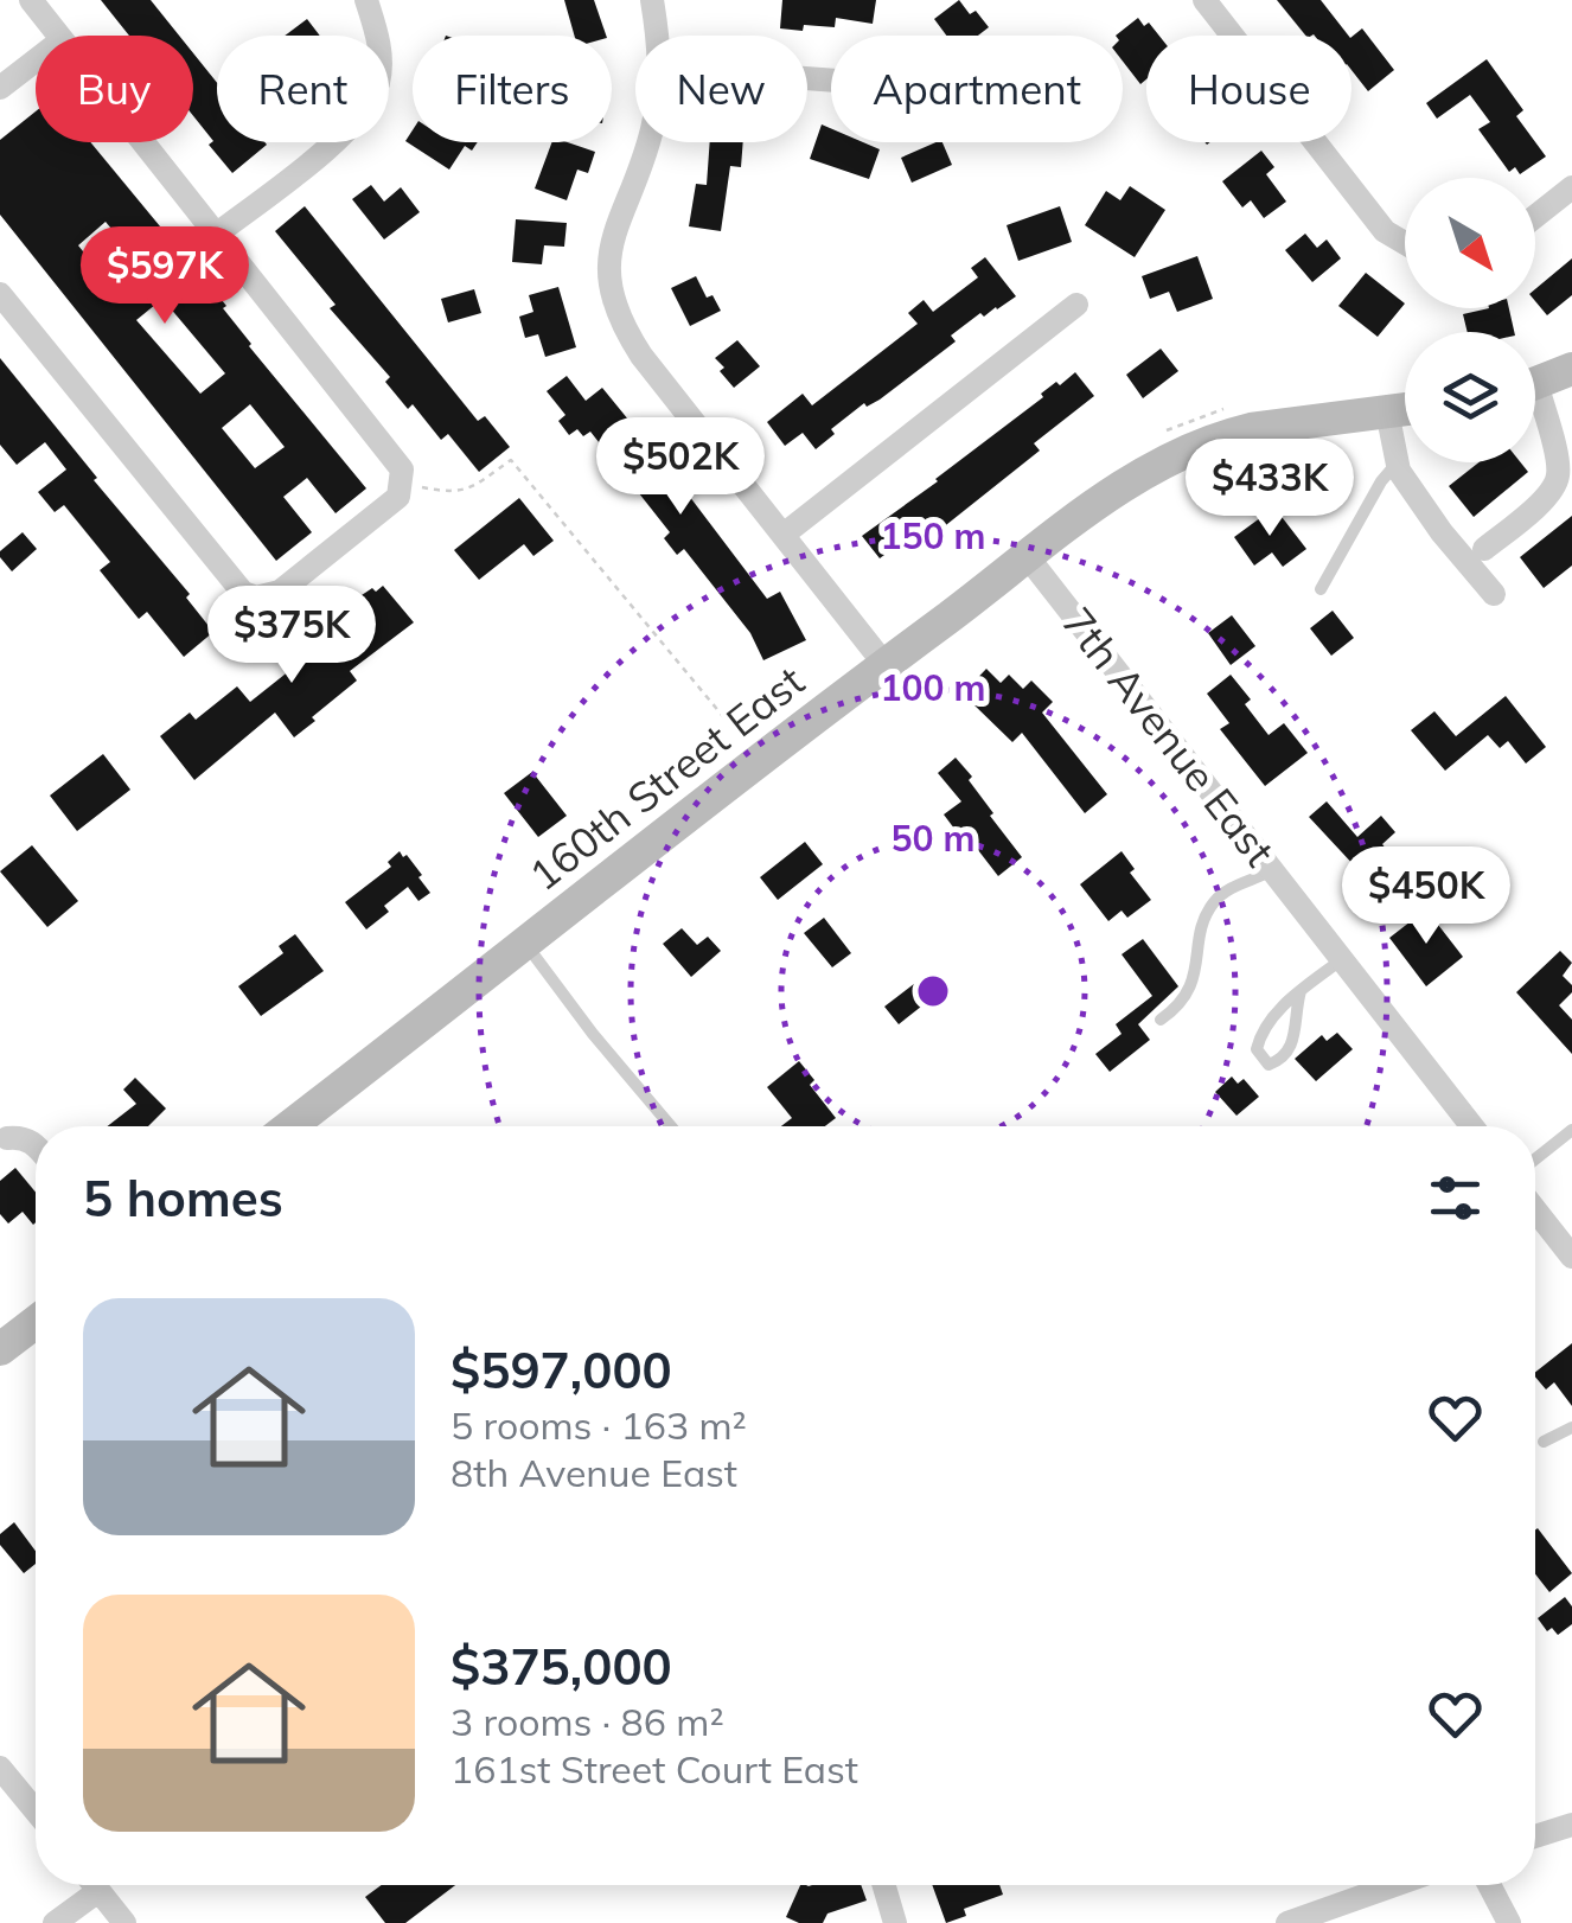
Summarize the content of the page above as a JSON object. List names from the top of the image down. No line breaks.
{"streets":{"street":["7th Avenue East","160th Street East"]},"crossings":[["7th Avenue East","160th Street East"]],"north":"bottom right","page":{"chip":["Buy","Rent","Filters","New","Apartment","House"],"price":["$597K","$502K","$433K","$375K","$450K"],"heading":"5 homes","list":[{"name":"$597,000","note":"5 rooms · 163 m² · 8th Avenue East"},{"name":"$375,000","note":"3 rooms · 86 m² · 161st Street Court East"}]},"rings":["150 m","100 m","50 m"]}
